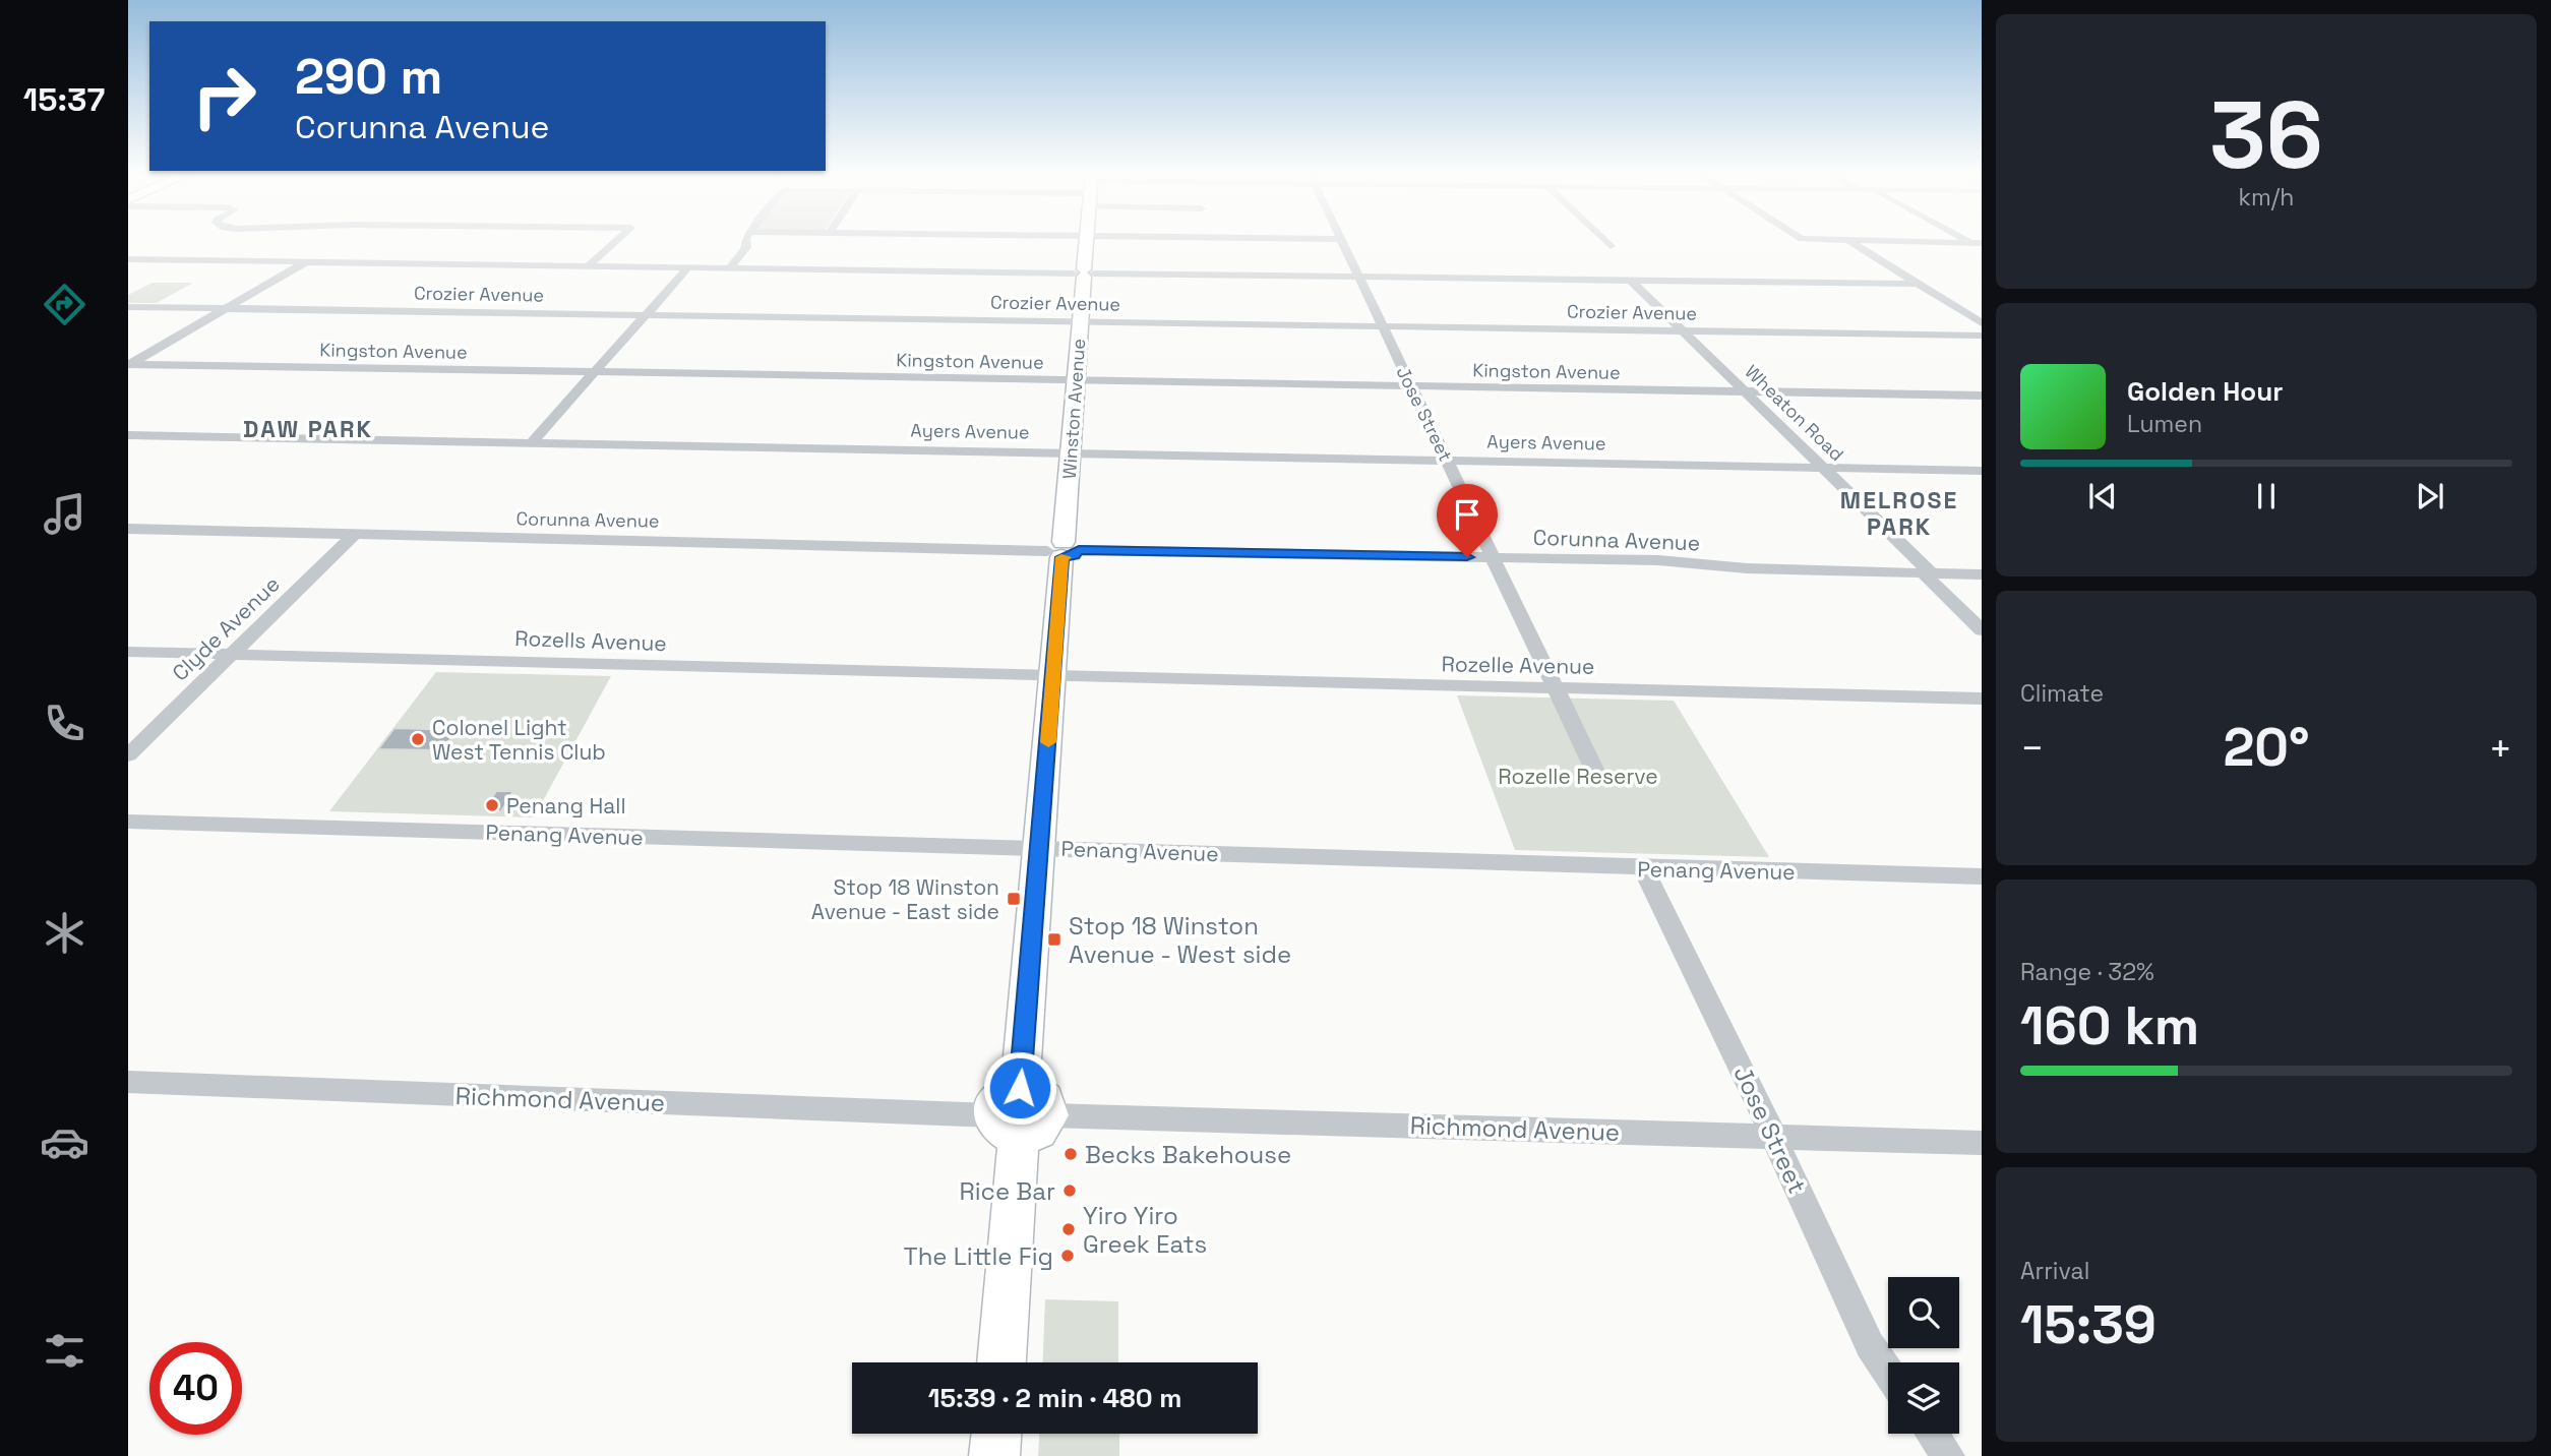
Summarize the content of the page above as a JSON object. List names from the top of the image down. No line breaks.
{"streets":{"street":["Crozier Avenue","Kingston Avenue","Winston Avenue","Wheaton Road","Jose Street","Ayers Avenue","Corunna Avenue","Clyde Avenue","Rozells Avenue","Rozelle Avenue","Penang Avenue","Richmond Avenue"]},"crossings":[["Crozier Avenue","Winston Avenue"],["Crozier Avenue","Wheaton Road"],["Crozier Avenue","Jose Street"],["Kingston Avenue","Winston Avenue"],["Kingston Avenue","Wheaton Road"],["Kingston Avenue","Jose Street"],["Winston Avenue","Ayers Avenue"],["Winston Avenue","Corunna Avenue"],["Winston Avenue","Rozells Avenue"],["Winston Avenue","Rozelle Avenue"],["Winston Avenue","Penang Avenue"],["Winston Avenue","Richmond Avenue"],["Wheaton Road","Ayers Avenue"],["Wheaton Road","Corunna Avenue"],["Jose Street","Ayers Avenue"],["Jose Street","Corunna Avenue"],["Jose Street","Rozelle Avenue"],["Jose Street","Penang Avenue"],["Jose Street","Richmond Avenue"],["Corunna Avenue","Clyde Avenue"],["Clyde Avenue","Rozells Avenue"],["Rozells Avenue","Rozelle Avenue"]],"districts":["DAW PARK","MELROSE PARK"],"parks":["Rozelle Reserve"],"places":{"other":["Colonel Light West Tennis Club","Penang Hall","Becks Bakehouse","Rice Bar","Yiro Yiro Greek Eats","The Little Fig"],"transit":["Stop 18 Winston Avenue - East side","Stop 18 Winston Avenue - West side"]},"page":{"tabs":"15:37","tile":[["36","km/h"],"Climate",["Range · 32%","160 km"],["Arrival","15:39"]],"turn":["290 m","Corunna Avenue"],"song":["Golden Hour","Lumen"],"heat":["−","20°","+"],"limit":"40","trip":"15:39 · 2 min · 480 m"}}
